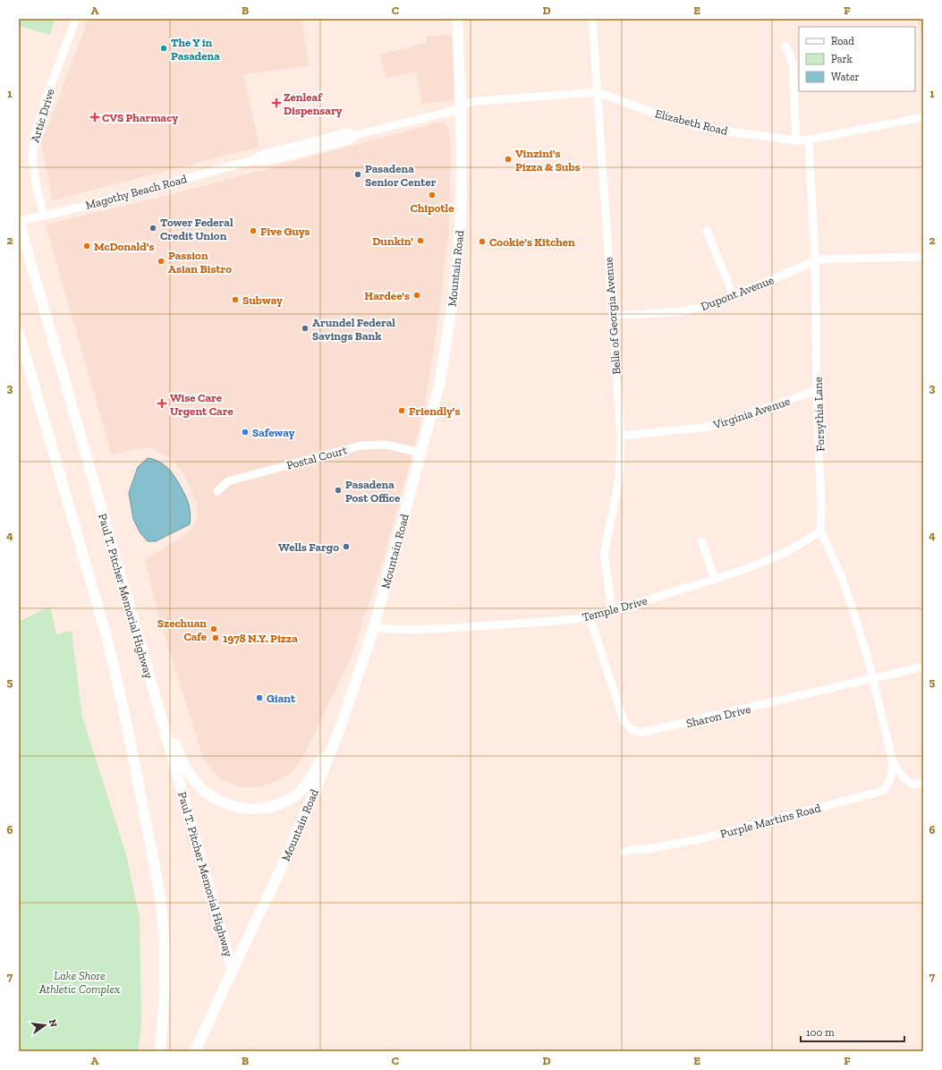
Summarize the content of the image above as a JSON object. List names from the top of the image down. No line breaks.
{"streets":{"main road":["Mountain Road","Paul T. Pitcher Memorial Highway"],"street":["Artic Drive","Elizabeth Road","Magothy Beach Road","Dupont Avenue","Belle of Georgia Avenue","Virginia Avenue","Forsythia Lane","Postal Court","Temple Drive","Sharon Drive","Purple Martins Road"]},"crossings":[["Artic Drive","Magothy Beach Road"],["Elizabeth Road","Magothy Beach Road"],["Elizabeth Road","Mountain Road"],["Elizabeth Road","Belle of Georgia Avenue"],["Elizabeth Road","Forsythia Lane"],["Magothy Beach Road","Mountain Road"],["Magothy Beach Road","Paul T. Pitcher Memorial Highway"],["Mountain Road","Postal Court"],["Mountain Road","Paul T. Pitcher Memorial Highway"],["Mountain Road","Temple Drive"],["Dupont Avenue","Belle of Georgia Avenue"],["Dupont Avenue","Forsythia Lane"],["Belle of Georgia Avenue","Virginia Avenue"],["Belle of Georgia Avenue","Temple Drive"],["Virginia Avenue","Forsythia Lane"],["Forsythia Lane","Temple Drive"],["Forsythia Lane","Sharon Drive"],["Forsythia Lane","Purple Martins Road"],["Temple Drive","Sharon Drive"],["Sharon Drive","Purple Martins Road"]],"parks":["Lake Shore Athletic Complex"],"places":{"other":["The Y in Pasadena","Vinzini's Pizza & Subs","Pasadena Senior Center","Chipotle","Tower Federal Credit Union","Five Guys","Dunkin'","Cookie's Kitchen","McDonald's","Passion Asian Bistro","Hardee's","Subway","Arundel Federal Savings Bank","Friendly's","Safeway","Pasadena Post Office","Wells Fargo","Szechuan Cafe","1978 N.Y. Pizza","Giant"],"health":["Zenleaf Dispensary","CVS Pharmacy","Wise Care Urgent Care"]},"legend":["Road","Park","Water"],"scale_bar":"100 m","north":"right","grid":{"columns":["A","B","C","D","E","F"],"rows":["1","2","3","4","5","6","7"]}}
